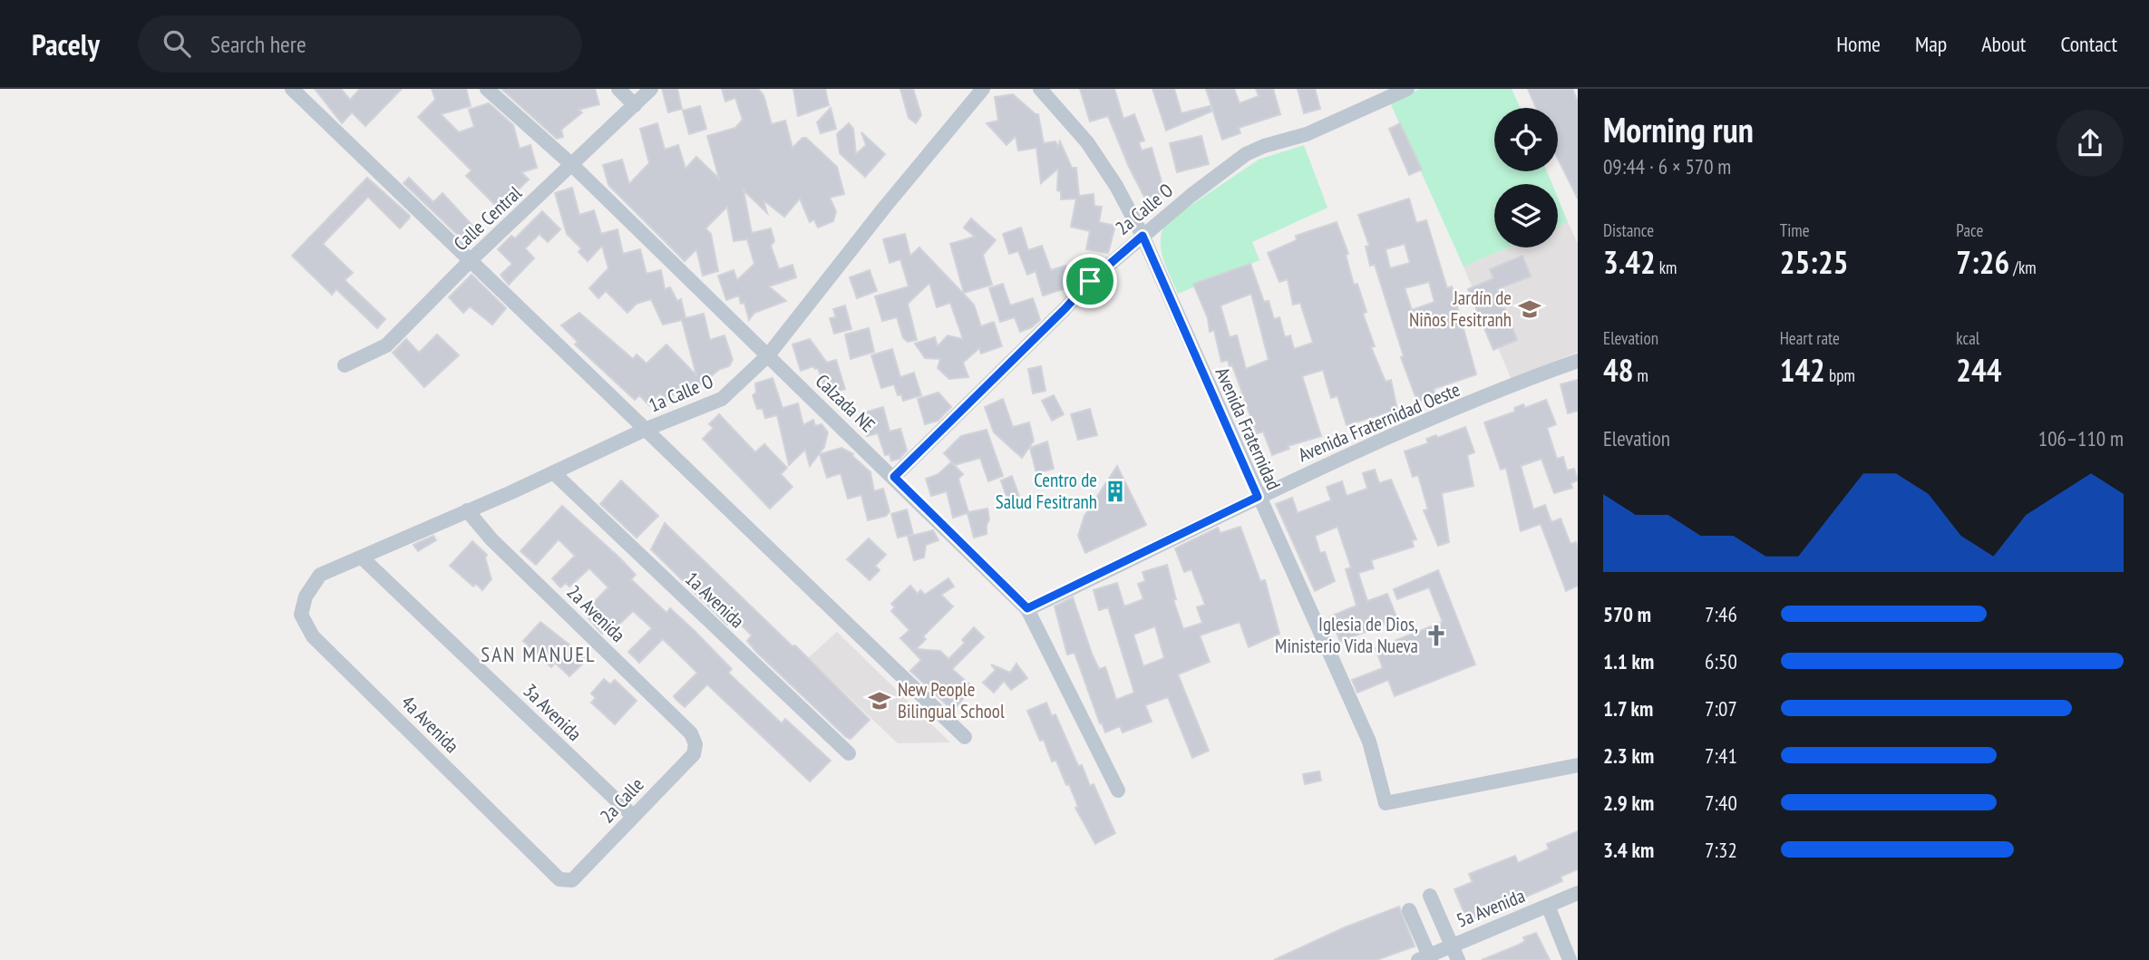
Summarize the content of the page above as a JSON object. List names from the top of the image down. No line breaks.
{"streets":{"street":["2a Calle O","Calle Central","1a Calle O","Calzada NE","Avenida Fraternidad Oeste","Avenida Fraternidad","1a Avenida","2a Avenida","3a Avenida","4a Avenida","2a Calle","5a Avenida"]},"crossings":[["2a Calle O","Calzada NE"],["2a Calle O","Avenida Fraternidad"],["Calle Central","Calzada NE"],["1a Calle O","Calzada NE"],["1a Calle O","1a Avenida"],["1a Calle O","2a Avenida"],["1a Calle O","3a Avenida"],["1a Calle O","4a Avenida"],["Calzada NE","Avenida Fraternidad Oeste"],["Avenida Fraternidad Oeste","Avenida Fraternidad"],["2a Avenida","2a Calle"],["3a Avenida","2a Calle"],["4a Avenida","2a Calle"]],"districts":["SAN MANUEL"],"places":{"school or university":["Jardín de Niños Fesitranh","New People Bilingual School"],"building":["Centro de Salud Fesitranh"],"church":["Iglesia de Dios, Ministerio Vida Nueva"]},"page":{"header":"Pacely","search":"Search here","nav":["Home","Map","About","Contact"],"heading":["Morning run","09:44 · 6 × 570 m"],"stats":[["Distance","3.42 km"],["Time","25:25"],["Pace","7:26 /km"],["Elevation","48 m"],["Heart rate","142 bpm"],["kcal","244"]],"chart":["Elevation","106–110 m"],"list":[{"name":"570 m","note":"7:46"},{"name":"1.1 km","note":"6:50"},{"name":"1.7 km","note":"7:07"},{"name":"2.3 km","note":"7:41"},{"name":"2.9 km","note":"7:40"},{"name":"3.4 km","note":"7:32"}]}}
